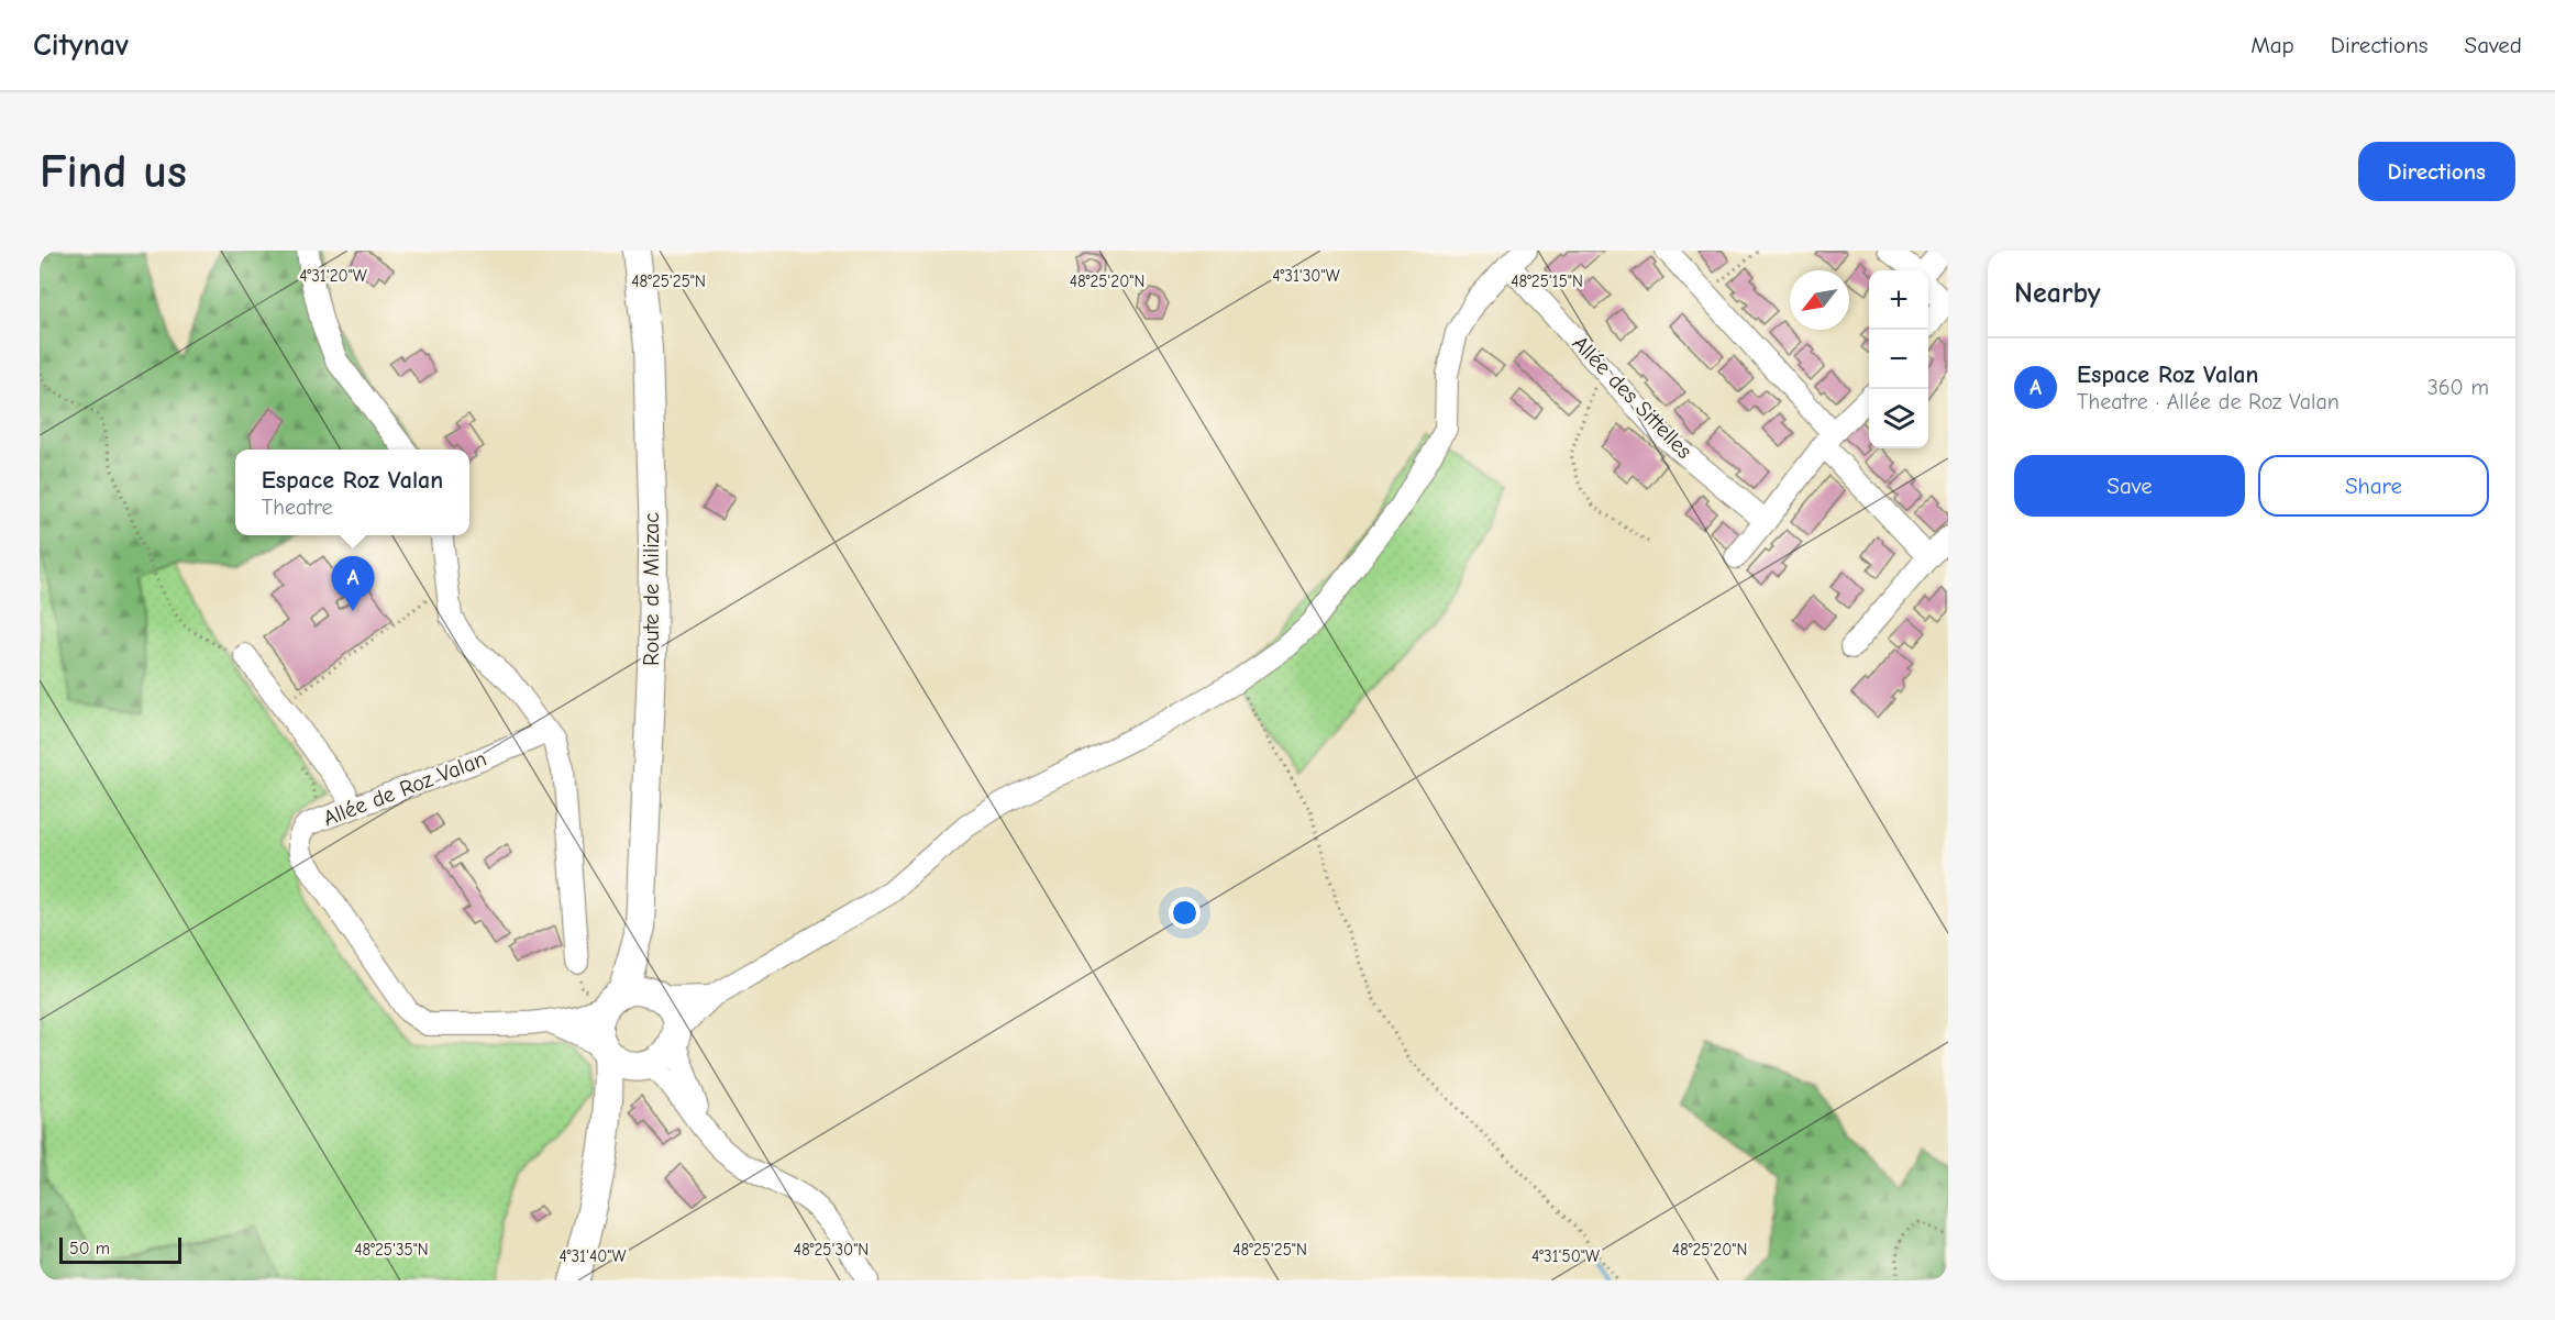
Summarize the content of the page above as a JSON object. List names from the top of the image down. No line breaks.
{"streets":{"main road":["Route de Milizac"],"street":["Allée des Sittelles","Allée de Roz Valan"]},"crossings":[["Route de Milizac","Allée de Roz Valan"]],"scale_bar":"50 m","north":"bottom left","page":{"header":"Citynav","nav":["Map","Directions","Saved"],"buttons":["Directions",["Save","Share"]],"title":"Find us","heading":"Nearby","map_buttons":["+","−"],"list":[{"mark":"A","name":"Espace Roz Valan","note":"Theatre · Allée de Roz Valan","value":"360 m"}],"popup":["Espace Roz Valan","Theatre"],"pins":"A","scale":"50 m"},"coordinates":["4°31'20\"W","4°31'30\"W","48°25'15\"N","48°25'25\"N","48°25'20\"N","48°25'35\"N","48°25'30\"N","4°31'40\"W","4°31'50\"W"]}
